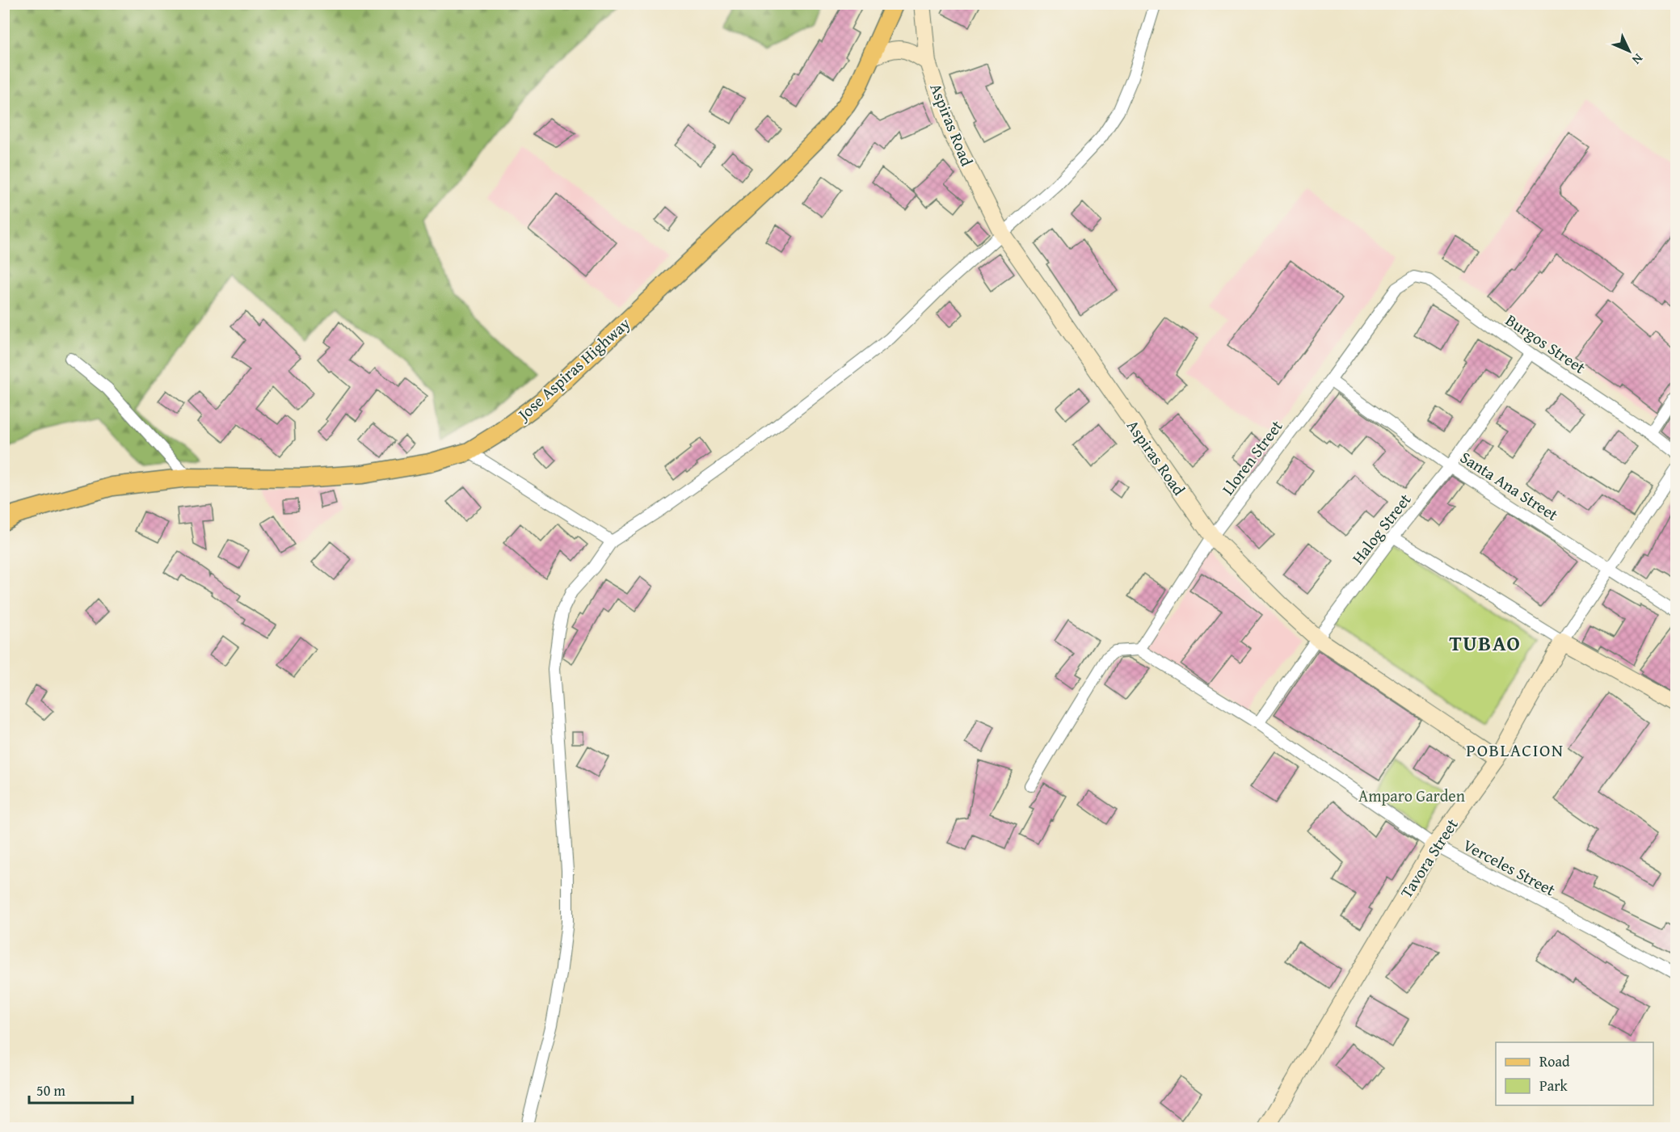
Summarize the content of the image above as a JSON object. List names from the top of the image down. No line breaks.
{"streets":{"main road":["Aspiras Road","Jose Aspiras Highway","Tavora Street"],"street":["Burgos Street","Lloren Street","Santa Ana Street","Halog Street","Verceles Street"]},"crossings":[["Aspiras Road","Jose Aspiras Highway"],["Aspiras Road","Lloren Street"],["Aspiras Road","Halog Street"],["Aspiras Road","Tavora Street"],["Burgos Street","Lloren Street"],["Burgos Street","Halog Street"],["Lloren Street","Santa Ana Street"],["Lloren Street","Verceles Street"],["Santa Ana Street","Halog Street"],["Santa Ana Street","Tavora Street"],["Halog Street","Verceles Street"],["Tavora Street","Verceles Street"]],"districts":["TUBAO","POBLACION"],"parks":["Amparo Garden"],"legend":["Road","Park"],"scale_bar":"50 m","north":"bottom right"}
